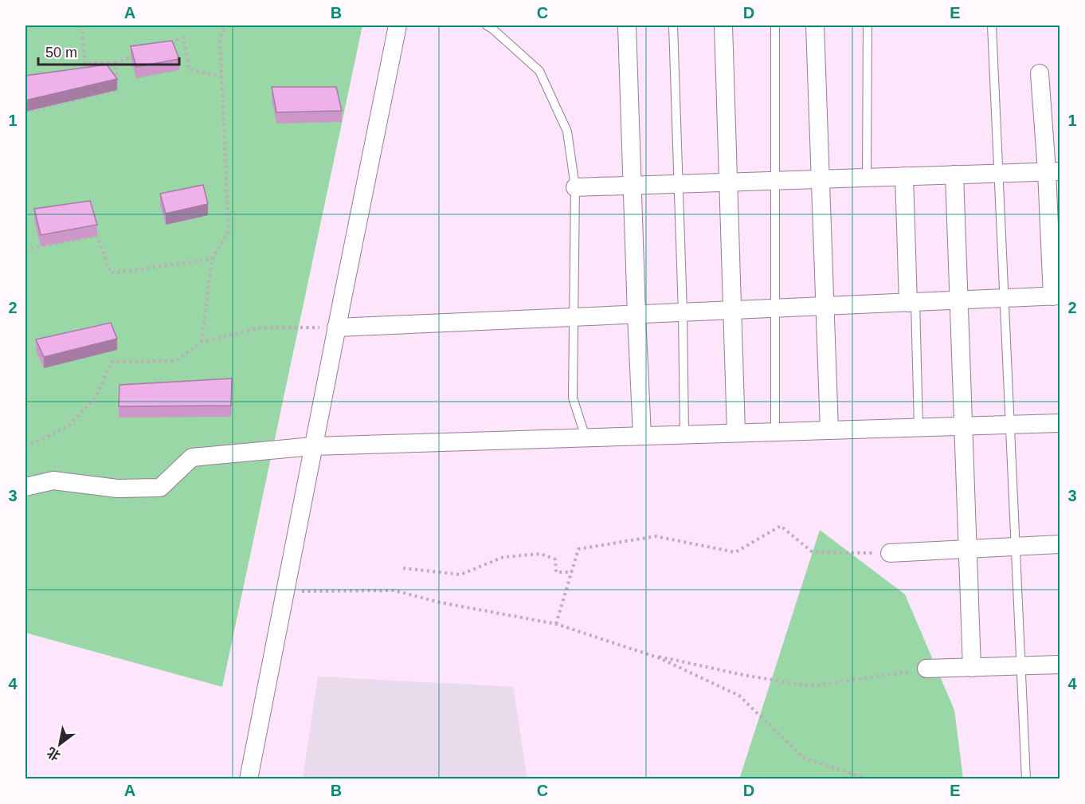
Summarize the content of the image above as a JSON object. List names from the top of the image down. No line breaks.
{"scale_bar":"50 m","north":"bottom left","grid":{"columns":["A","B","C","D","E"],"rows":["1","2","3","4"]}}
